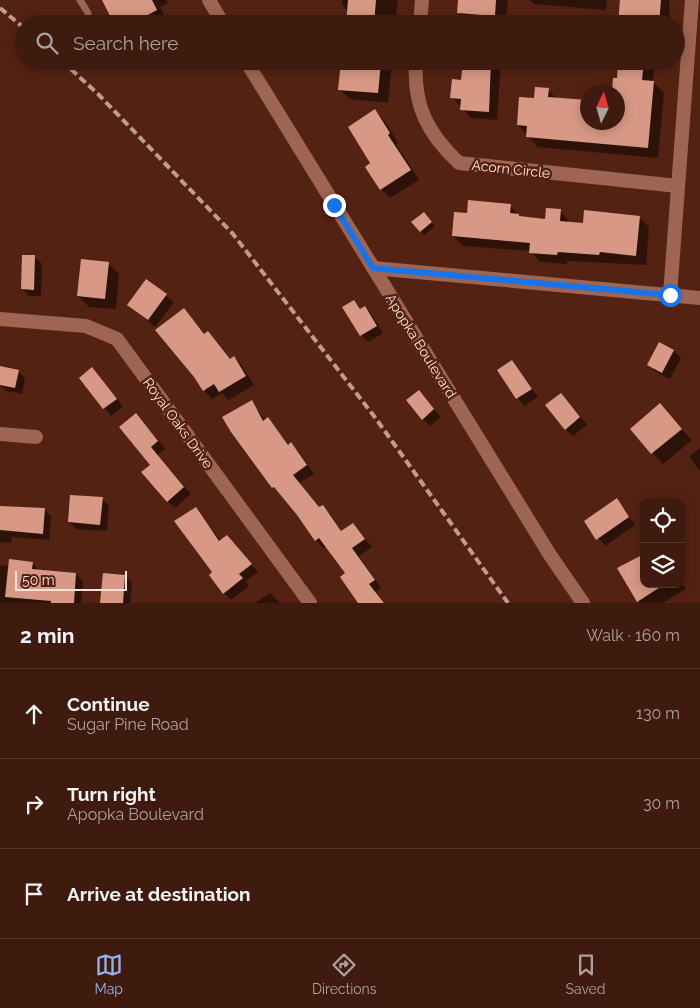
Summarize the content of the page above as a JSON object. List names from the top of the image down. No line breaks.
{"streets":{"street":["Acorn Circle","Apopka Boulevard","Royal Oaks Drive"]},"scale_bar":"50 m","north":"top","page":{"search":"Search here","scale":"50 m","heading":["2 min","Walk · 160 m"],"list":[["Continue","Sugar Pine Road","130 m"],["Turn right","Apopka Boulevard","30 m"],"Arrive at destination"],"nav":["Map","Directions","Saved"]}}
